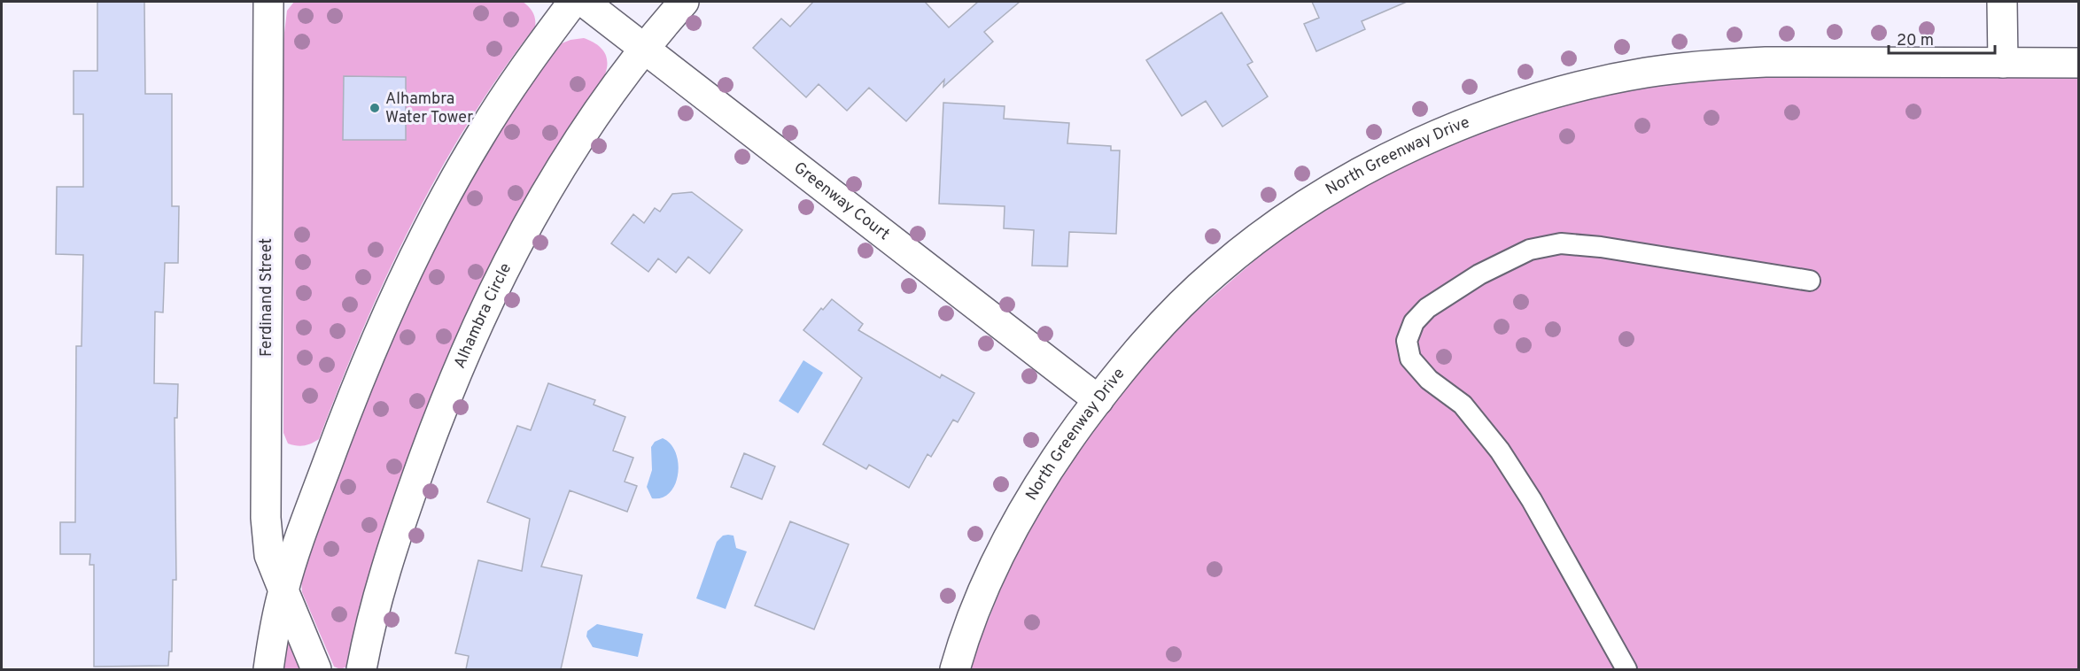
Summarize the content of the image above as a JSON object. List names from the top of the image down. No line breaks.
{"streets":{"street":["North Greenway Drive","Greenway Court","Ferdinand Street","Alhambra Circle"]},"crossings":[["North Greenway Drive","Greenway Court"],["Greenway Court","Alhambra Circle"]],"places":["Alhambra Water Tower"],"scale_bar":"20 m"}
